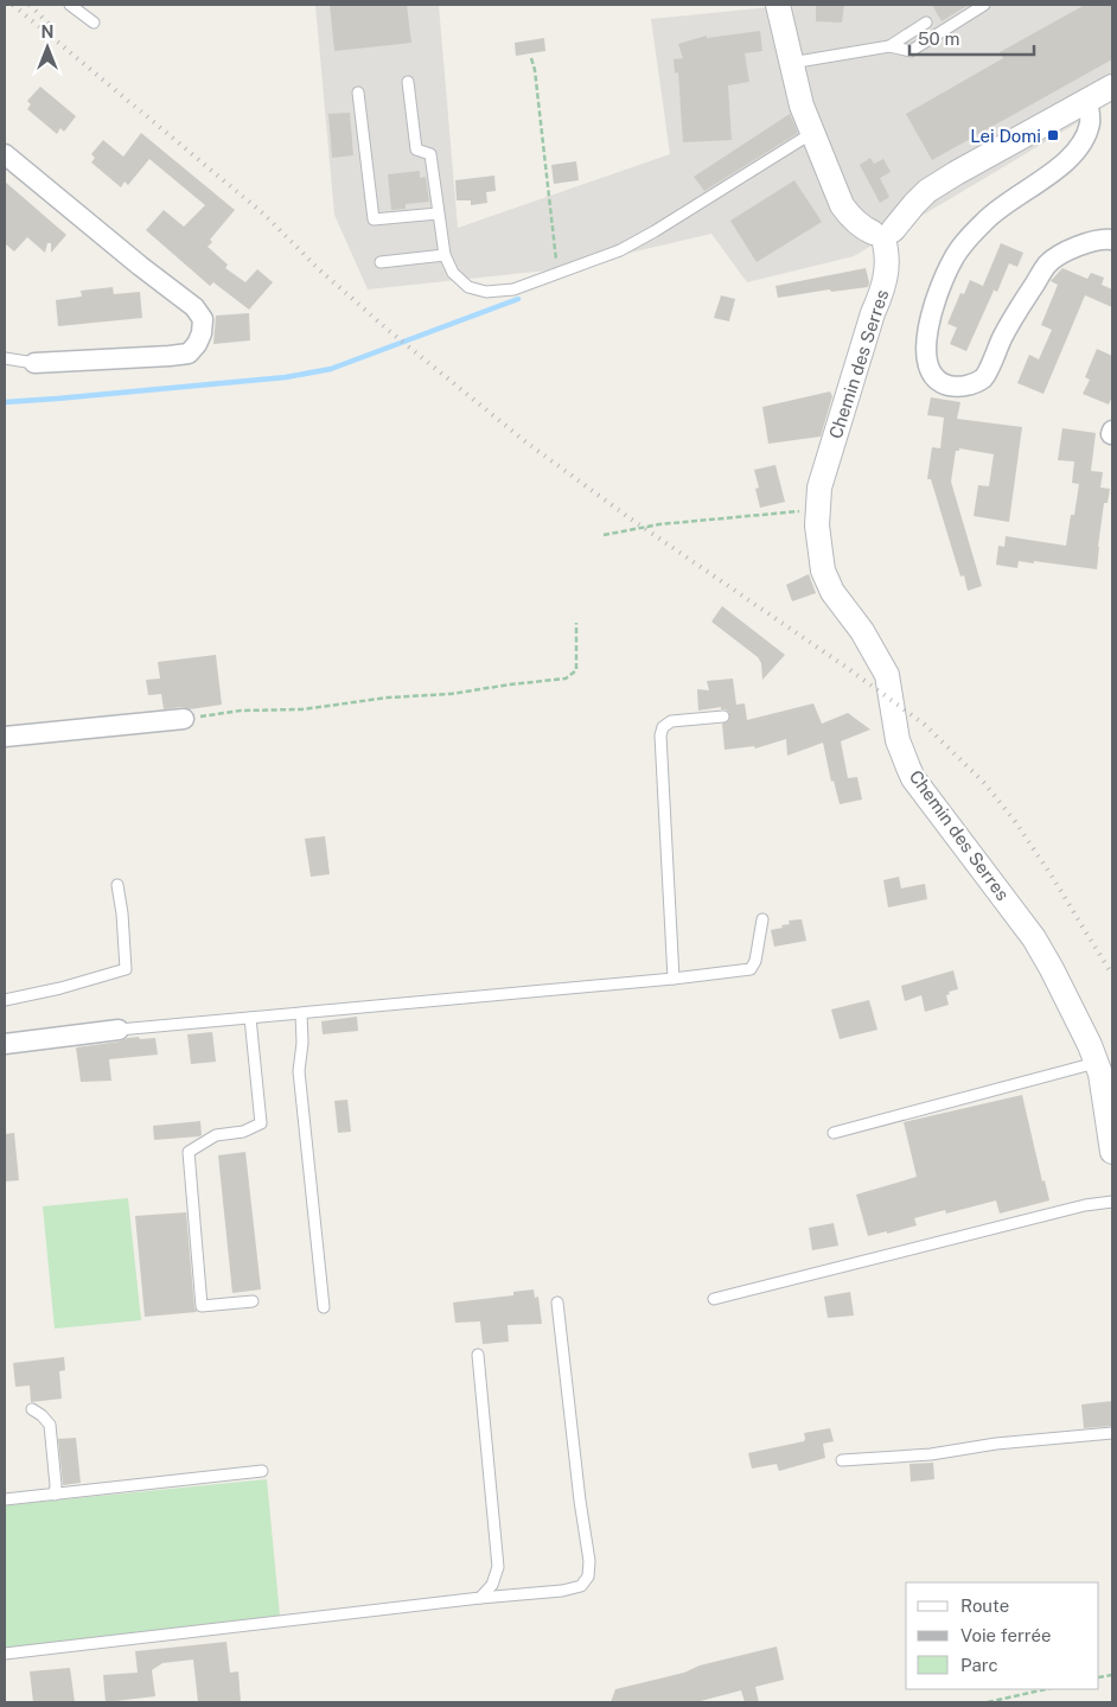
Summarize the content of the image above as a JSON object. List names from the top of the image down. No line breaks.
{"streets":{"street":["Chemin des Serres"]},"places":{"transit":["Lei Domi"]},"legend":["Route","Voie ferrée","Parc"],"scale_bar":"50 m","north":"top"}
